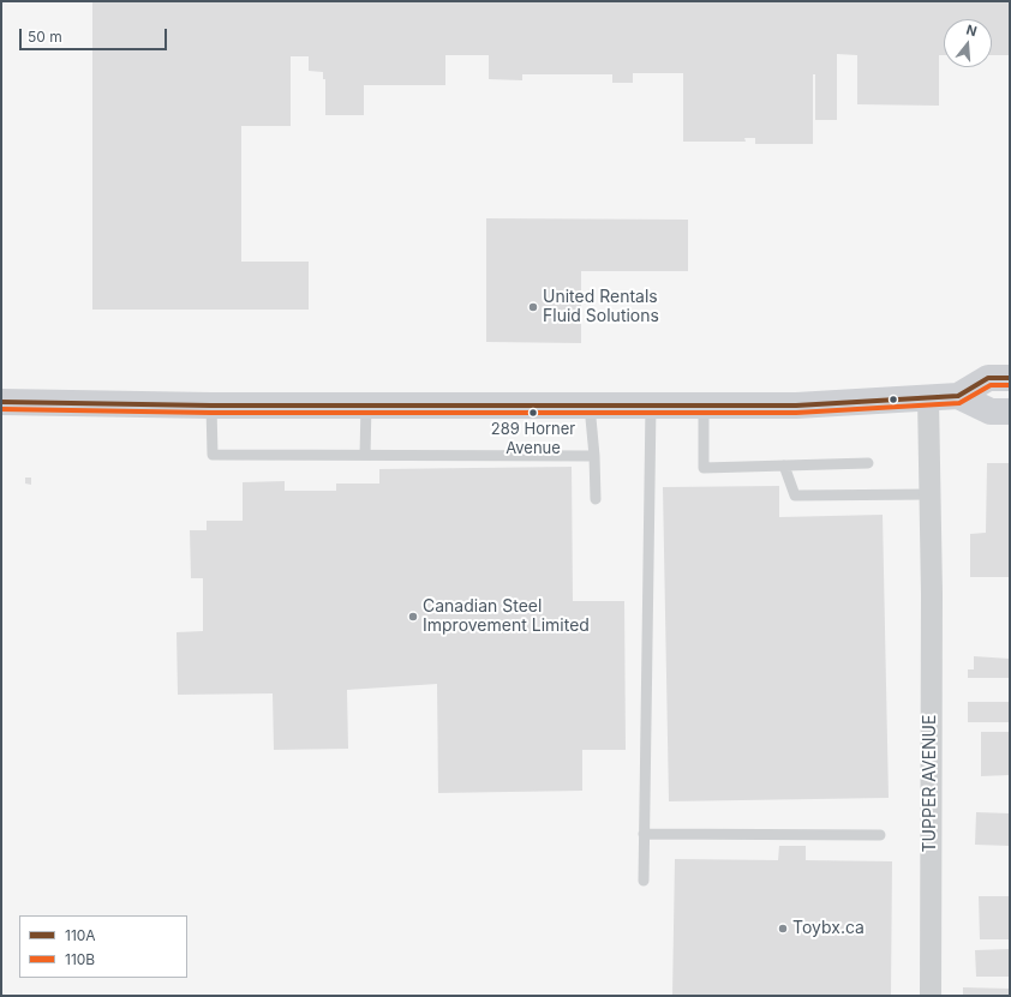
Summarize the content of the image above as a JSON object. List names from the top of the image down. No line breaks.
{"streets":{"street":["TUPPER AVENUE"]},"places":["United Rentals Fluid Solutions","289 Horner Avenue","Canadian Steel Improvement Limited","Toybx.ca"],"lines":["transit line 110A","transit line 110B"],"legend":["110A","110B"],"scale_bar":"50 m","north":"top"}
